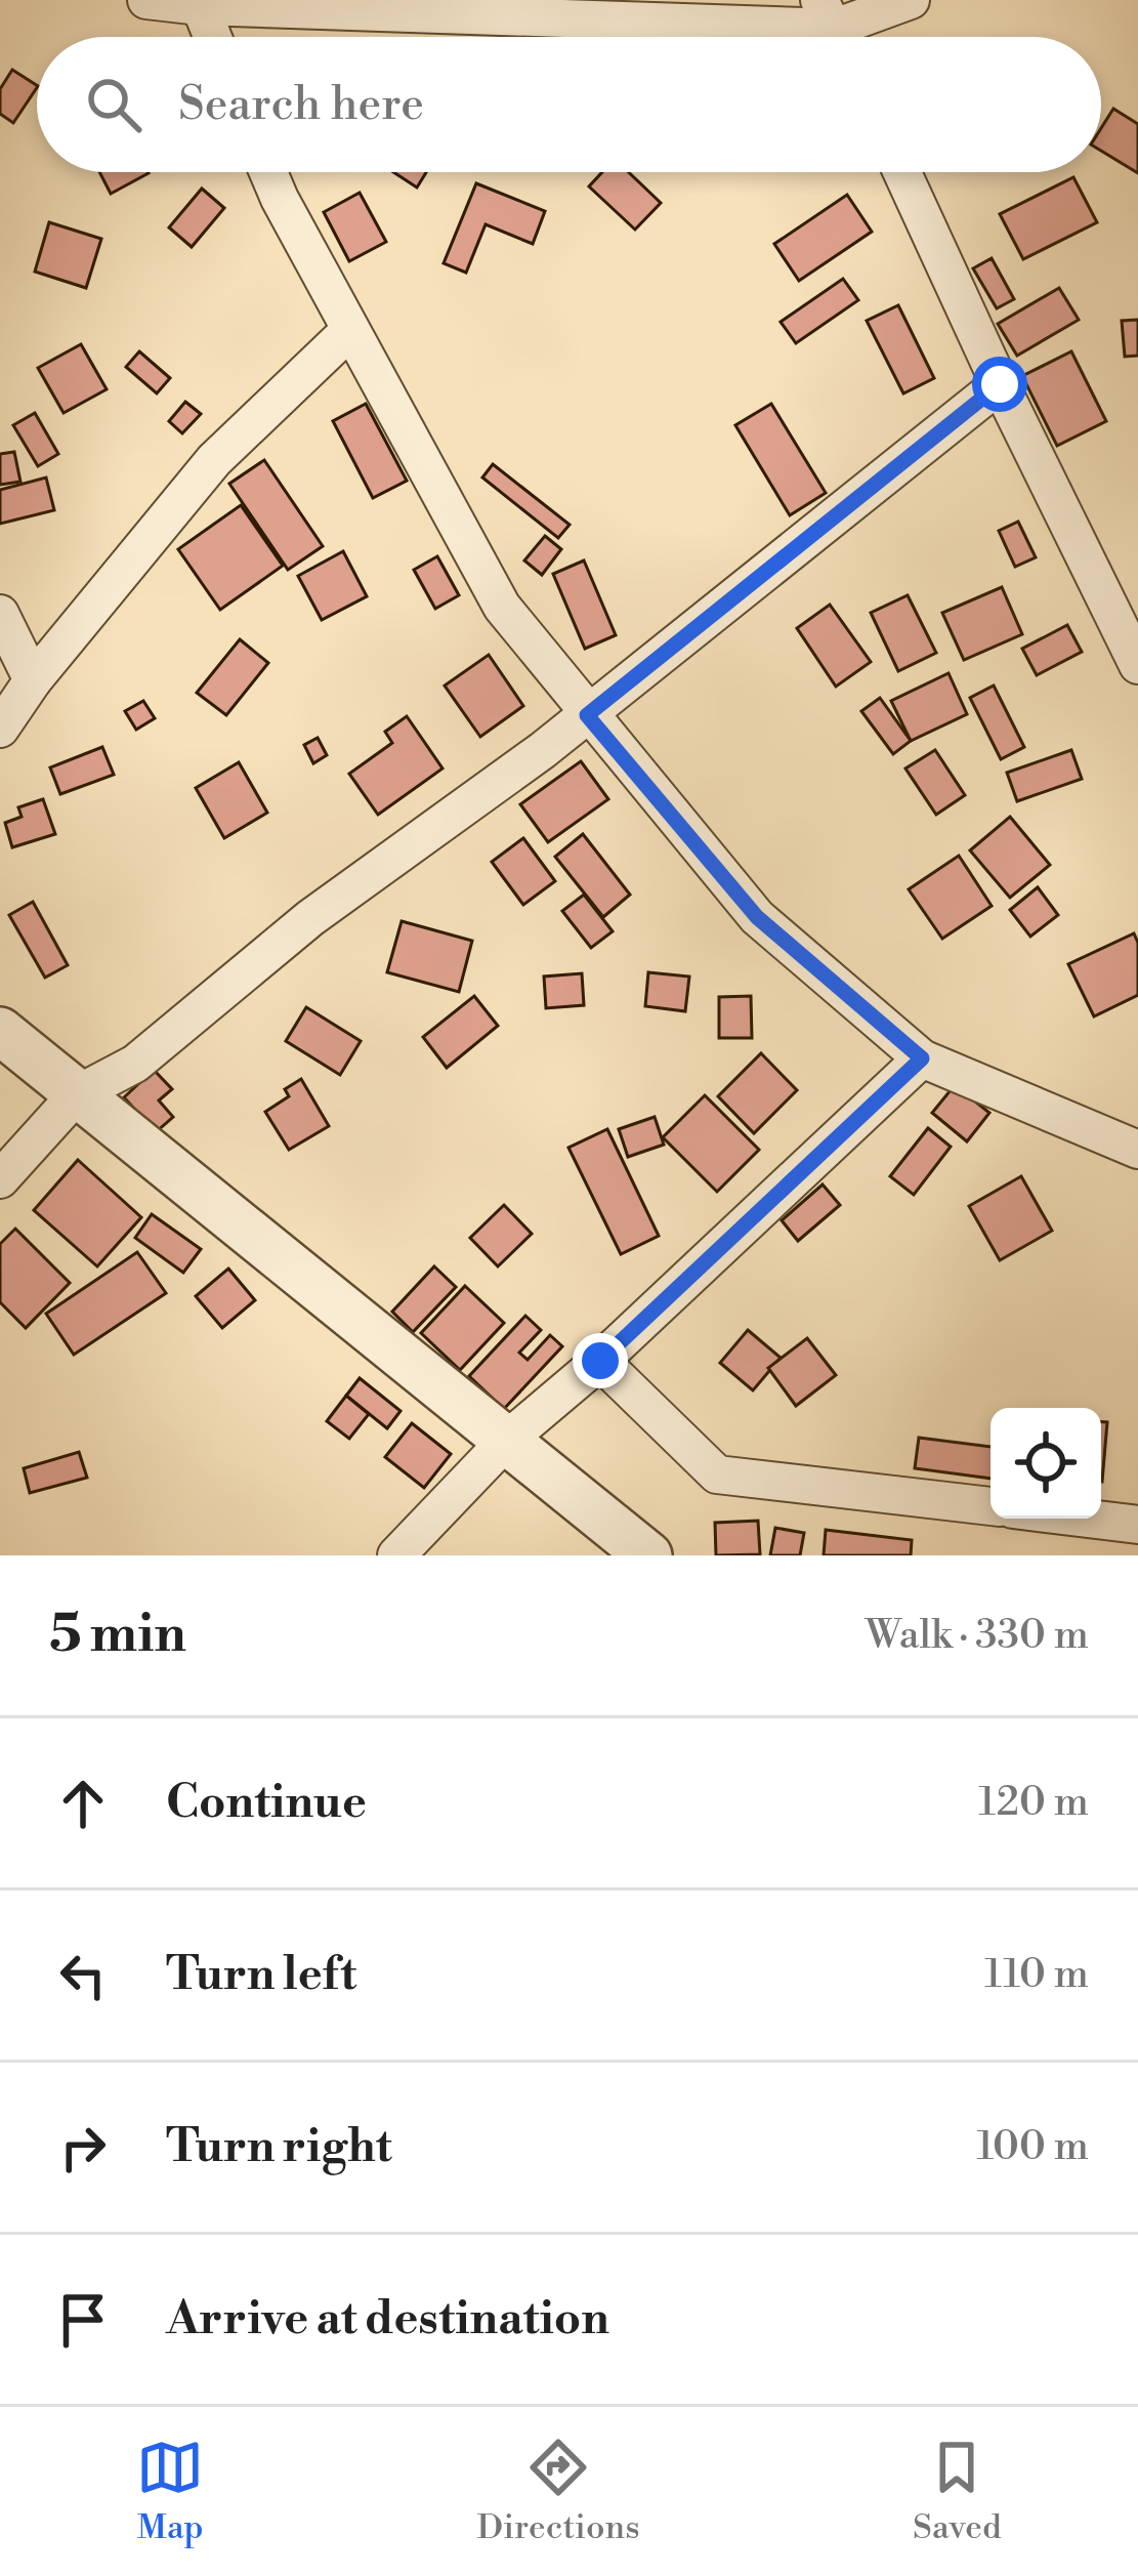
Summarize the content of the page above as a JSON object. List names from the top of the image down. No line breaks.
{"page":{"search":"Search here","heading":["5 min","Walk · 330 m"],"list":[["Continue","120 m"],["Turn left","110 m"],["Turn right","100 m"],"Arrive at destination"],"nav":["Map","Directions","Saved"]}}
